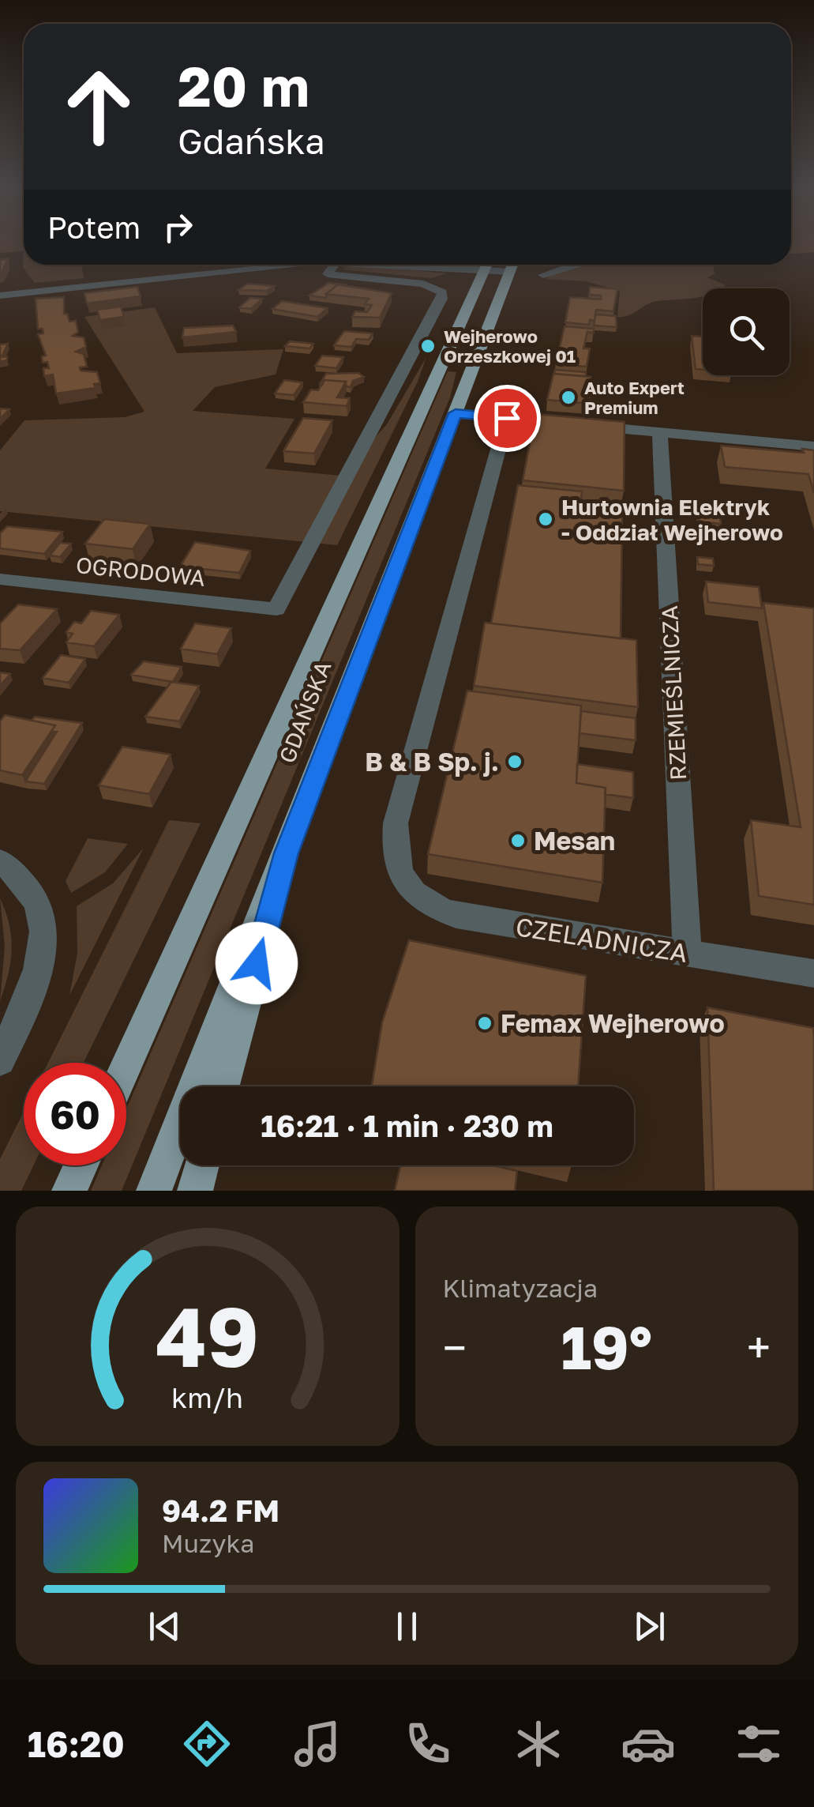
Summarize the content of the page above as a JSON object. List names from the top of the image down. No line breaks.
{"streets":{"main road":["GDAŃSKA"],"street":["OGRODOWA","RZEMIEŚLNICZA","CZELADNICZA"]},"crossings":[["RZEMIEŚLNICZA","CZELADNICZA"]],"places":["Wejherowo Orzeszkowej 01","Auto Expert Premium","Hurtownia Elektryk - Oddział Wejherowo","B & B Sp. j.","Mesan","Femax Wejherowo"],"page":{"turn":["20 m","Gdańska"],"then":"Potem","limit":"60","trip":"16:21 · 1 min · 230 m","tile":"Klimatyzacja","heat":["−","19°","+"],"song":["94.2 FM","Muzyka"],"tabs":"16:20","gauge":["49","km/h"]}}
